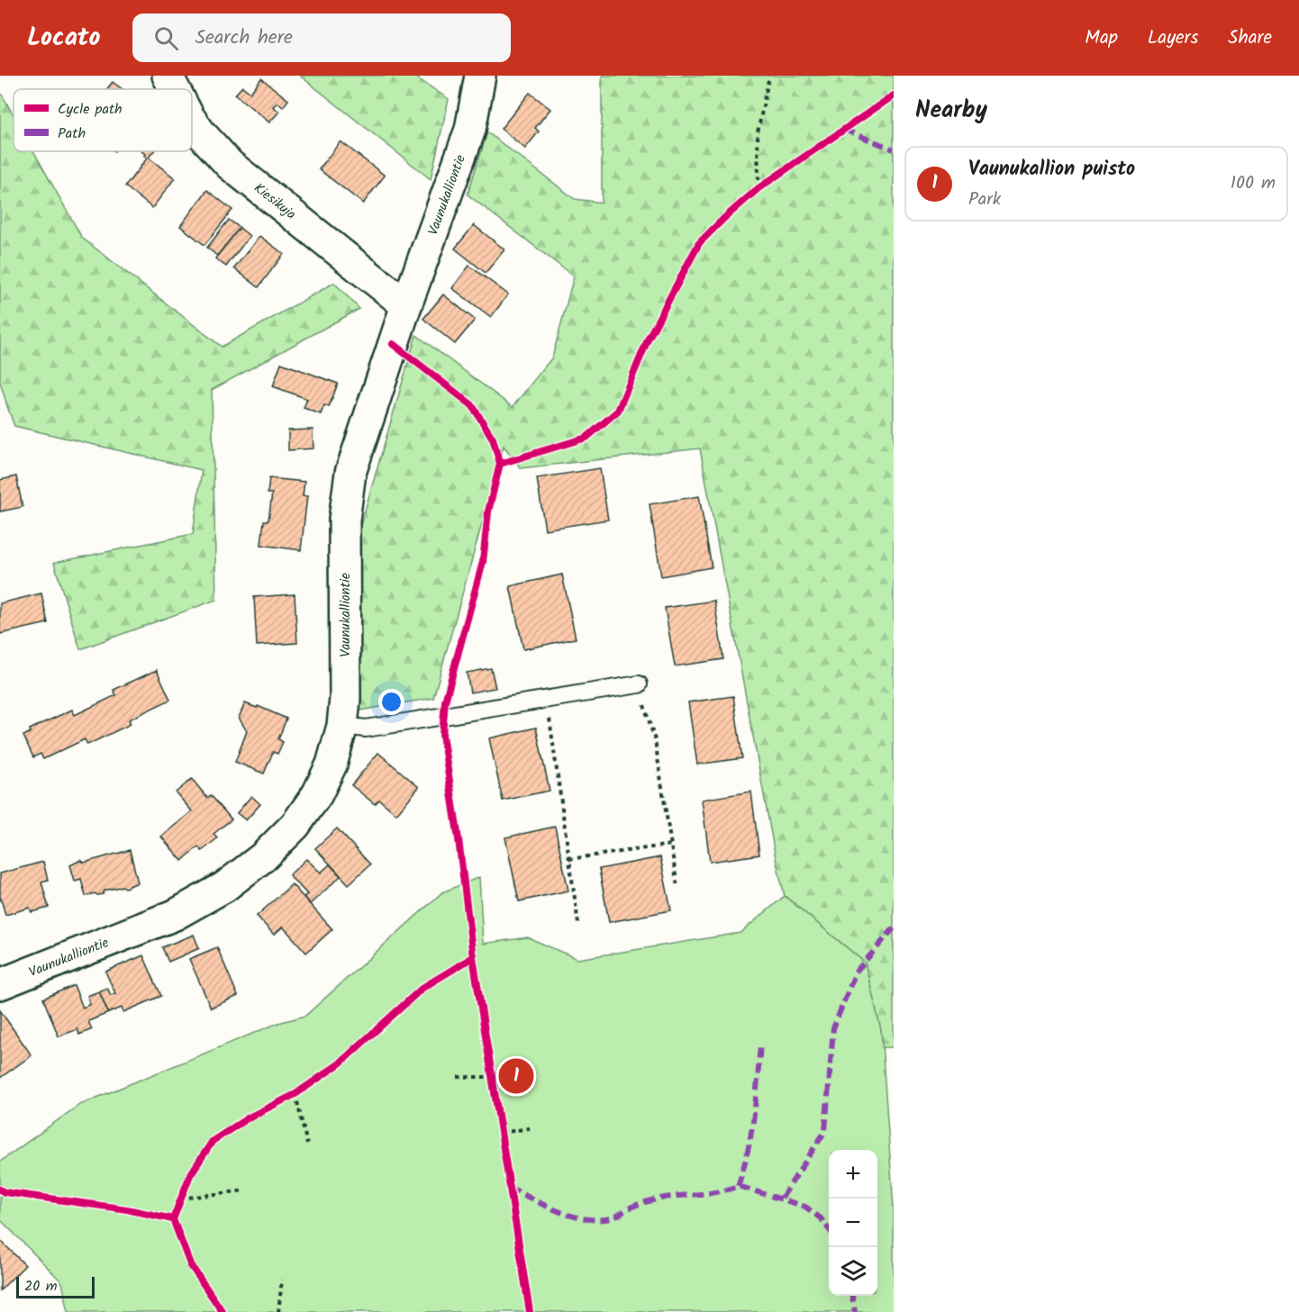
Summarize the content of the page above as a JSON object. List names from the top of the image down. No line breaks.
{"streets":{"street":["Vaunukalliontie","Kiesikuja"]},"crossings":[["Vaunukalliontie","Kiesikuja"]],"legend":["Cycle path","Path"],"scale_bar":"20 m","page":{"header":"Locato","search":"Search here","nav":["Map","Layers","Share"],"heading":"Nearby","list":[{"mark":"1","name":"Vaunukallion puisto","note":"Park","value":"100 m"}],"pins":"1","map_buttons":["+","−"],"scale":"20 m"}}
